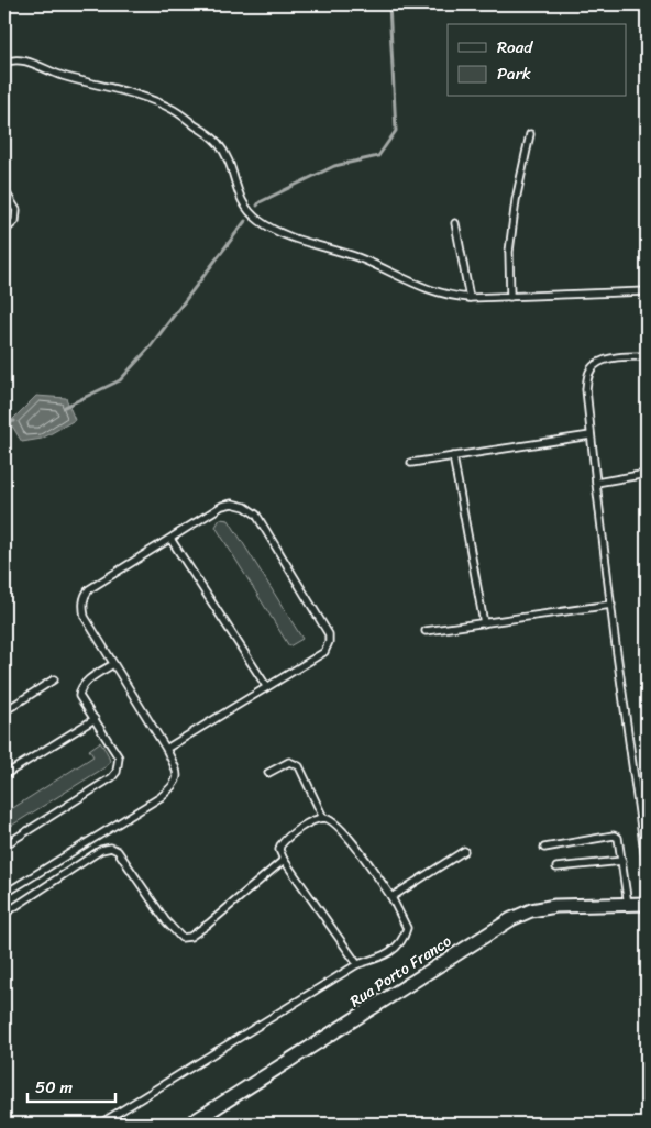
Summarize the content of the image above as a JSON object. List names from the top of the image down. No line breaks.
{"streets":{"street":["Rua Porto Franco"]},"legend":["Road","Park"],"scale_bar":"50 m"}
